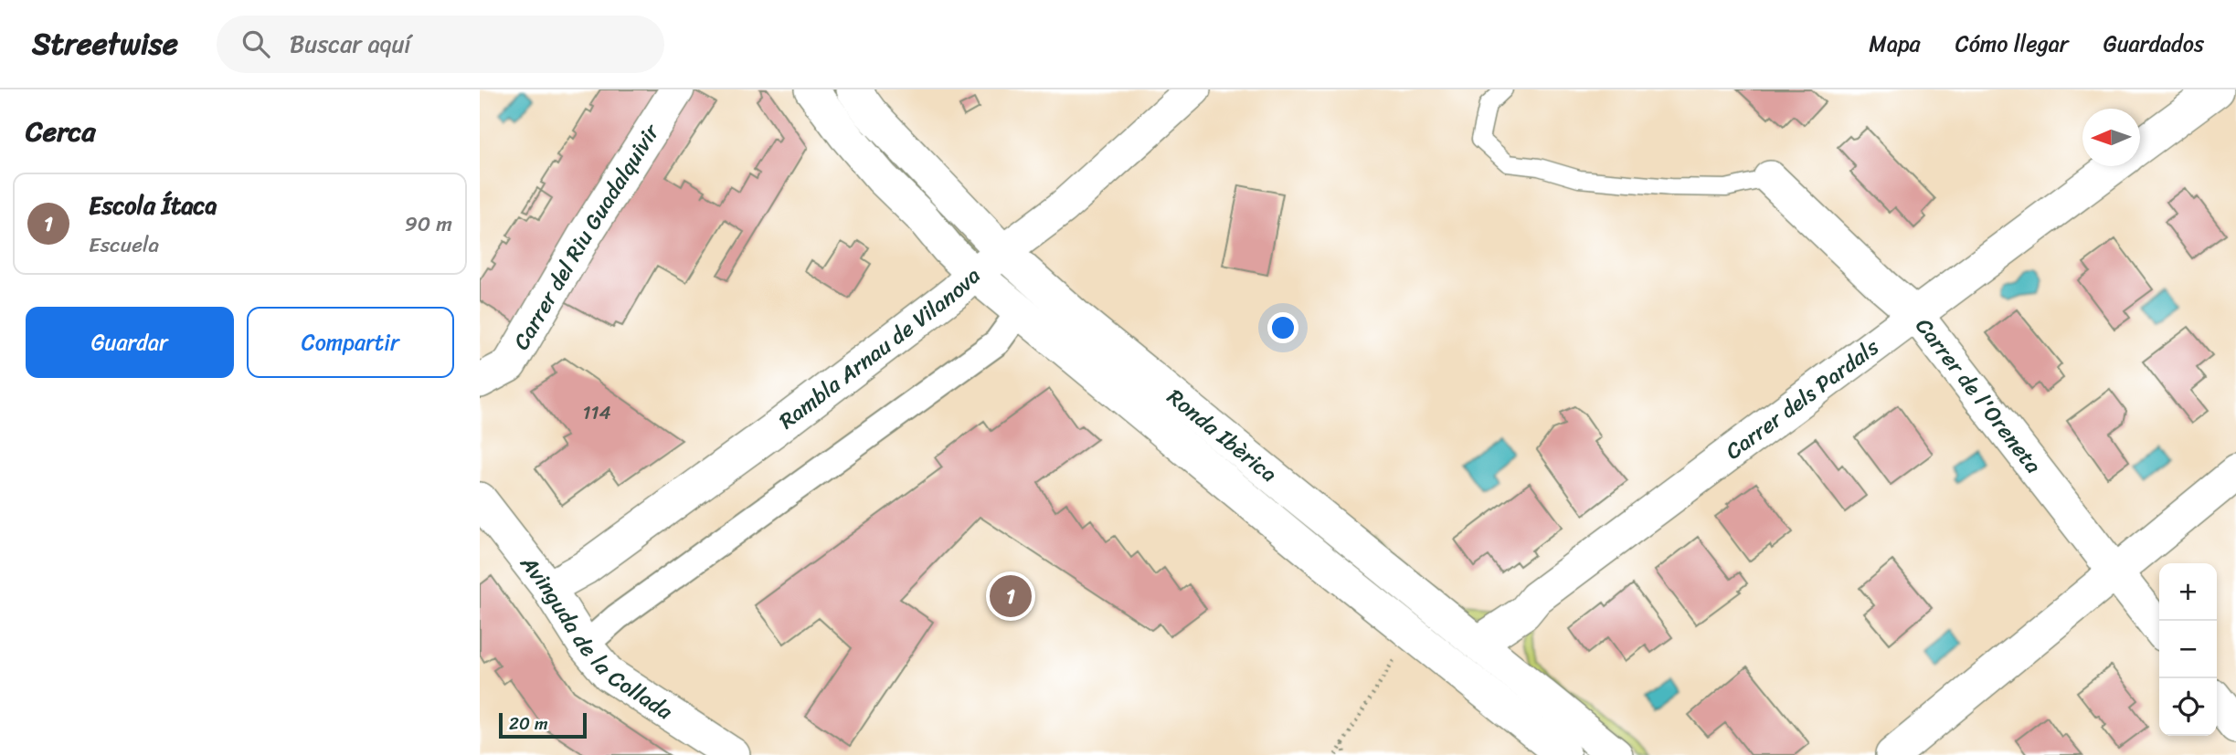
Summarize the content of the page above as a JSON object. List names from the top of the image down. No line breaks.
{"streets":{"street":["Carrer del Riu Guadalquivir","Rambla Arnau de Vilanova","Carrer de l'Oreneta","Carrer dels Pardals","Ronda Ibèrica","Avinguda de la Collada"]},"crossings":[["Rambla Arnau de Vilanova","Ronda Ibèrica"],["Rambla Arnau de Vilanova","Avinguda de la Collada"],["Carrer de l'Oreneta","Carrer dels Pardals"],["Carrer dels Pardals","Ronda Ibèrica"]],"house_numbers":["114"],"scale_bar":"20 m","north":"left","page":{"header":"Streetwise","search":"Buscar aquí","nav":["Mapa","Cómo llegar","Guardados"],"heading":"Cerca","list":[{"mark":"1","name":"Escola Ítaca","note":"Escuela","value":"90 m"}],"buttons":["Guardar","Compartir"],"map_buttons":["+","−"],"pins":"1","scale":"20 m"}}
